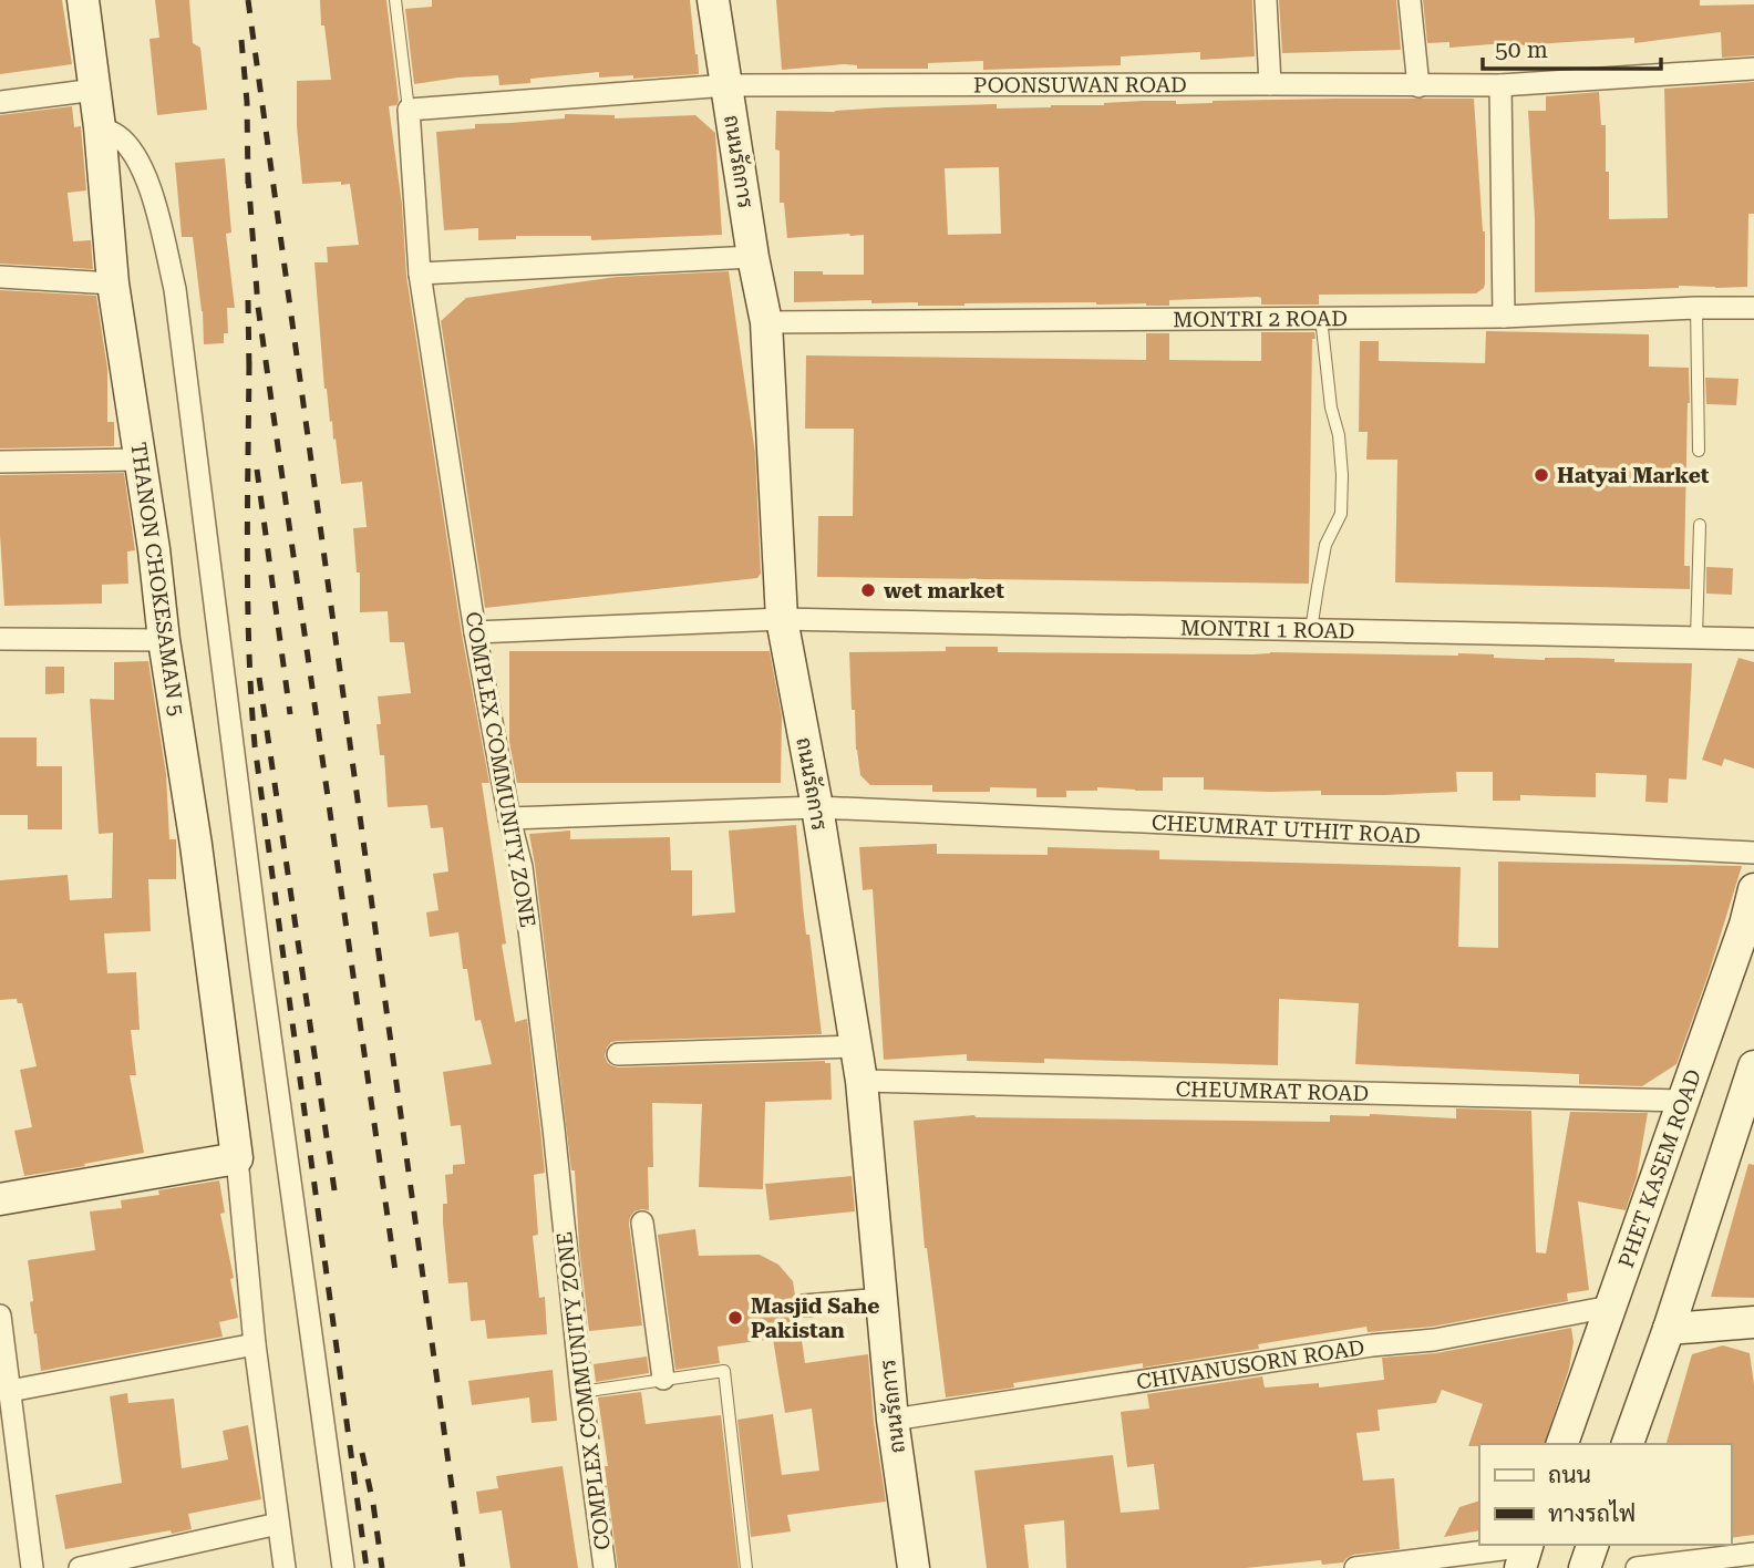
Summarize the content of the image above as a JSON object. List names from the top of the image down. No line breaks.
{"streets":{"street":["POONSUWAN ROAD","ถนนรัถการ","MONTRI 2 ROAD","THANON CHOKESAMAN 5","MONTRI 1 ROAD","COMPLEX COMMUNITY ZONE","CHEUMRAT UTHIT ROAD","CHEUMRAT ROAD","PHET KASEM ROAD","CHIVANUSORN ROAD"]},"crossings":[["POONSUWAN ROAD","ถนนรัถการ"],["POONSUWAN ROAD","COMPLEX COMMUNITY ZONE"],["ถนนรัถการ","MONTRI 2 ROAD"],["ถนนรัถการ","MONTRI 1 ROAD"],["ถนนรัถการ","CHEUMRAT UTHIT ROAD"],["ถนนรัถการ","CHEUMRAT ROAD"],["ถนนรัถการ","CHIVANUSORN ROAD"],["MONTRI 1 ROAD","COMPLEX COMMUNITY ZONE"],["COMPLEX COMMUNITY ZONE","CHEUMRAT UTHIT ROAD"],["CHEUMRAT ROAD","PHET KASEM ROAD"],["PHET KASEM ROAD","CHIVANUSORN ROAD"]],"places":["Hatyai Market","wet market","Masjid Sahe Pakistan"],"legend":["ถนน","ทางรถไฟ"],"scale_bar":"50 m"}
